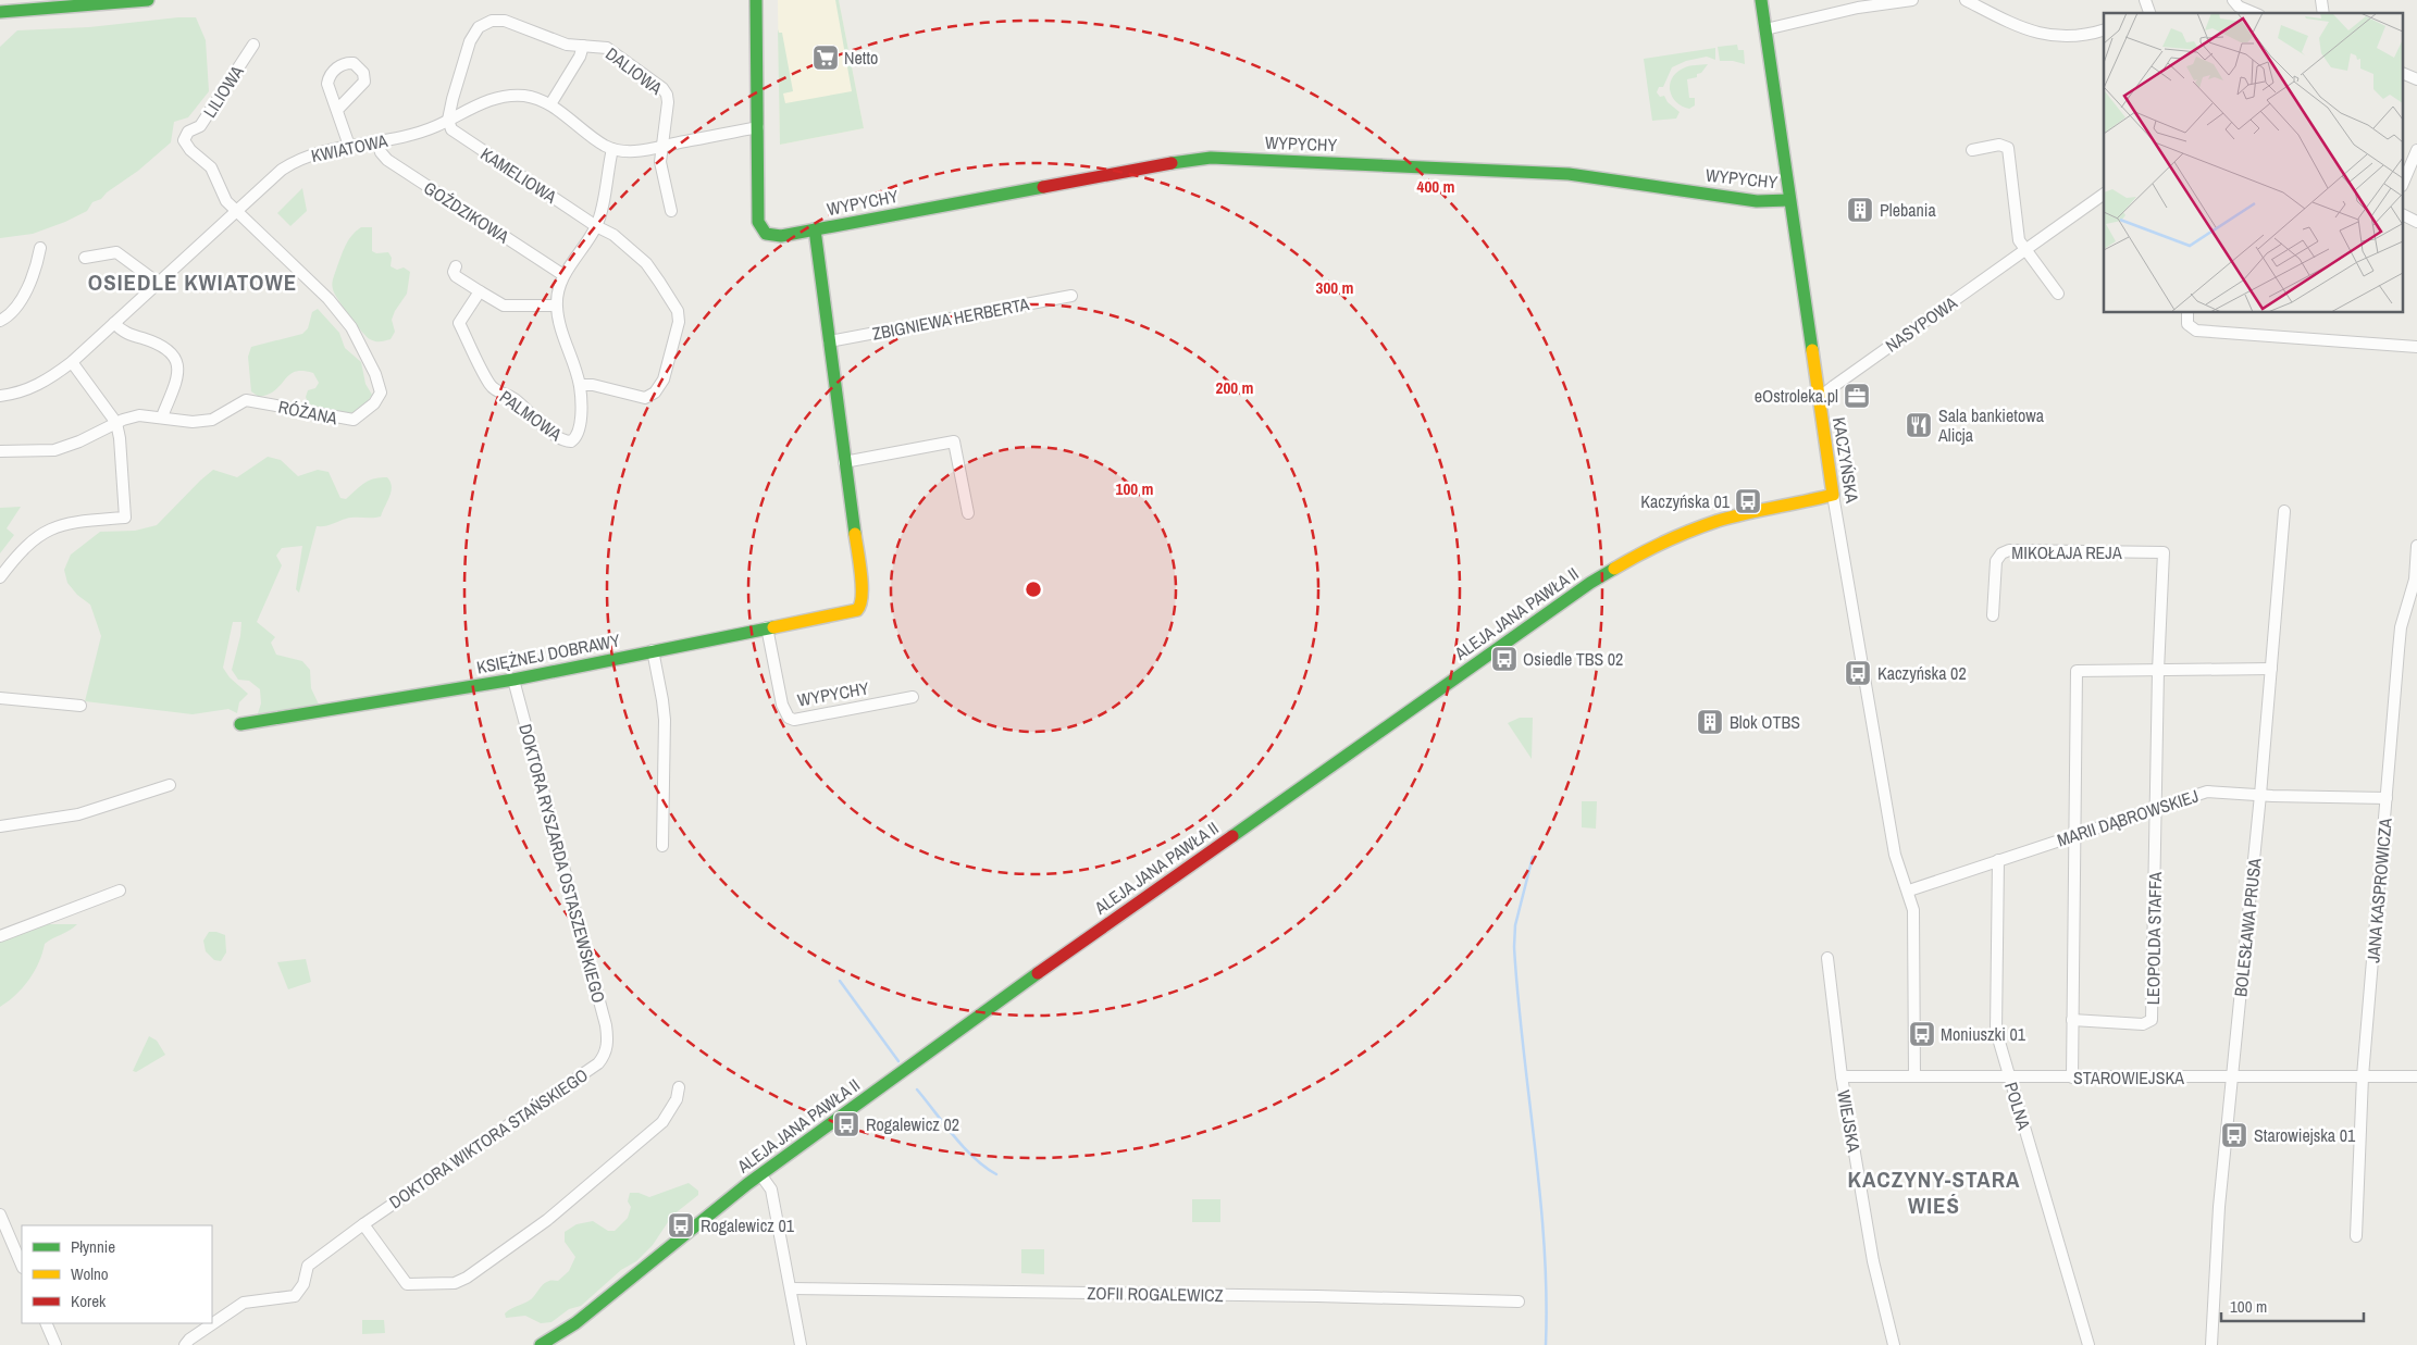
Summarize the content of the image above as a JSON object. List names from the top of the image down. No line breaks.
{"streets":{"street":["DALIOWA","LILIOWA","WYPYCHY","KWIATOWA","KAMELIOWA","GOŹDZIKOWA","ZBIGNIEWA HERBERTA","NASYPOWA","RÓŻANA","PALMOWA","KACZYŃSKA","MIKOŁAJA REJA","ALEJA JANA PAWŁA II","KSIĘŻNEJ DOBRAWY","MARII DĄBROWSKIEJ","DOKTORA RYSZARDA OSTASZEWSKIEGO","JANA KASPROWICZA","BOLESŁAWA PRUSA","LEOPOLDA STAFFA","STAROWIEJSKA","POLNA","WIEJSKA","DOKTORA WIKTORA STAŃSKIEGO","ZOFII ROGALEWICZ"]},"crossings":[["DALIOWA","KWIATOWA"],["DALIOWA","KAMELIOWA"],["LILIOWA","KWIATOWA"],["LILIOWA","RÓŻANA"],["WYPYCHY","KWIATOWA"],["WYPYCHY","ZBIGNIEWA HERBERTA"],["WYPYCHY","KACZYŃSKA"],["WYPYCHY","KSIĘŻNEJ DOBRAWY"],["KWIATOWA","KAMELIOWA"],["KWIATOWA","GOŹDZIKOWA"],["KWIATOWA","RÓŻANA"],["KAMELIOWA","GOŹDZIKOWA"],["KAMELIOWA","PALMOWA"],["GOŹDZIKOWA","PALMOWA"],["NASYPOWA","KACZYŃSKA"],["KACZYŃSKA","ALEJA JANA PAWŁA II"],["KACZYŃSKA","MARII DĄBROWSKIEJ"],["KACZYŃSKA","STAROWIEJSKA"],["KSIĘŻNEJ DOBRAWY","DOKTORA RYSZARDA OSTASZEWSKIEGO"],["MARII DĄBROWSKIEJ","JANA KASPROWICZA"],["MARII DĄBROWSKIEJ","BOLESŁAWA PRUSA"],["MARII DĄBROWSKIEJ","LEOPOLDA STAFFA"],["MARII DĄBROWSKIEJ","POLNA"],["DOKTORA RYSZARDA OSTASZEWSKIEGO","DOKTORA WIKTORA STAŃSKIEGO"],["JANA KASPROWICZA","STAROWIEJSKA"],["BOLESŁAWA PRUSA","STAROWIEJSKA"],["STAROWIEJSKA","POLNA"],["STAROWIEJSKA","WIEJSKA"]],"districts":["OSIEDLE KWIATOWE","KACZYNY-STARA WIEŚ"],"places":{"supermarket":["Netto"],"building":["Plebania","Blok OTBS"],"office":["eOstroleka.pl"],"restaurant":["Sala bankietowa Alicja"],"bus stop":["Kaczyńska 01","Osiedle TBS 02","Kaczyńska 02","Moniuszki 01","Rogalewicz 02","Starowiejska 01","Rogalewicz 01"]},"legend":["Płynnie","Wolno","Korek"],"scale_bar":"100 m","rings":["400 m","300 m","200 m","100 m"]}
